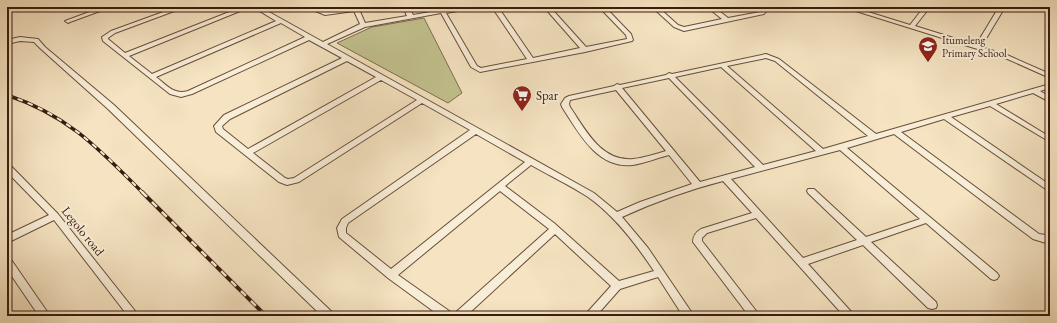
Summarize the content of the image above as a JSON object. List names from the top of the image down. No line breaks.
{"streets":{"street":["Legolo road"]},"places":{"school or university":["Itumeleng Primary School"],"supermarket":["Spar"]}}
